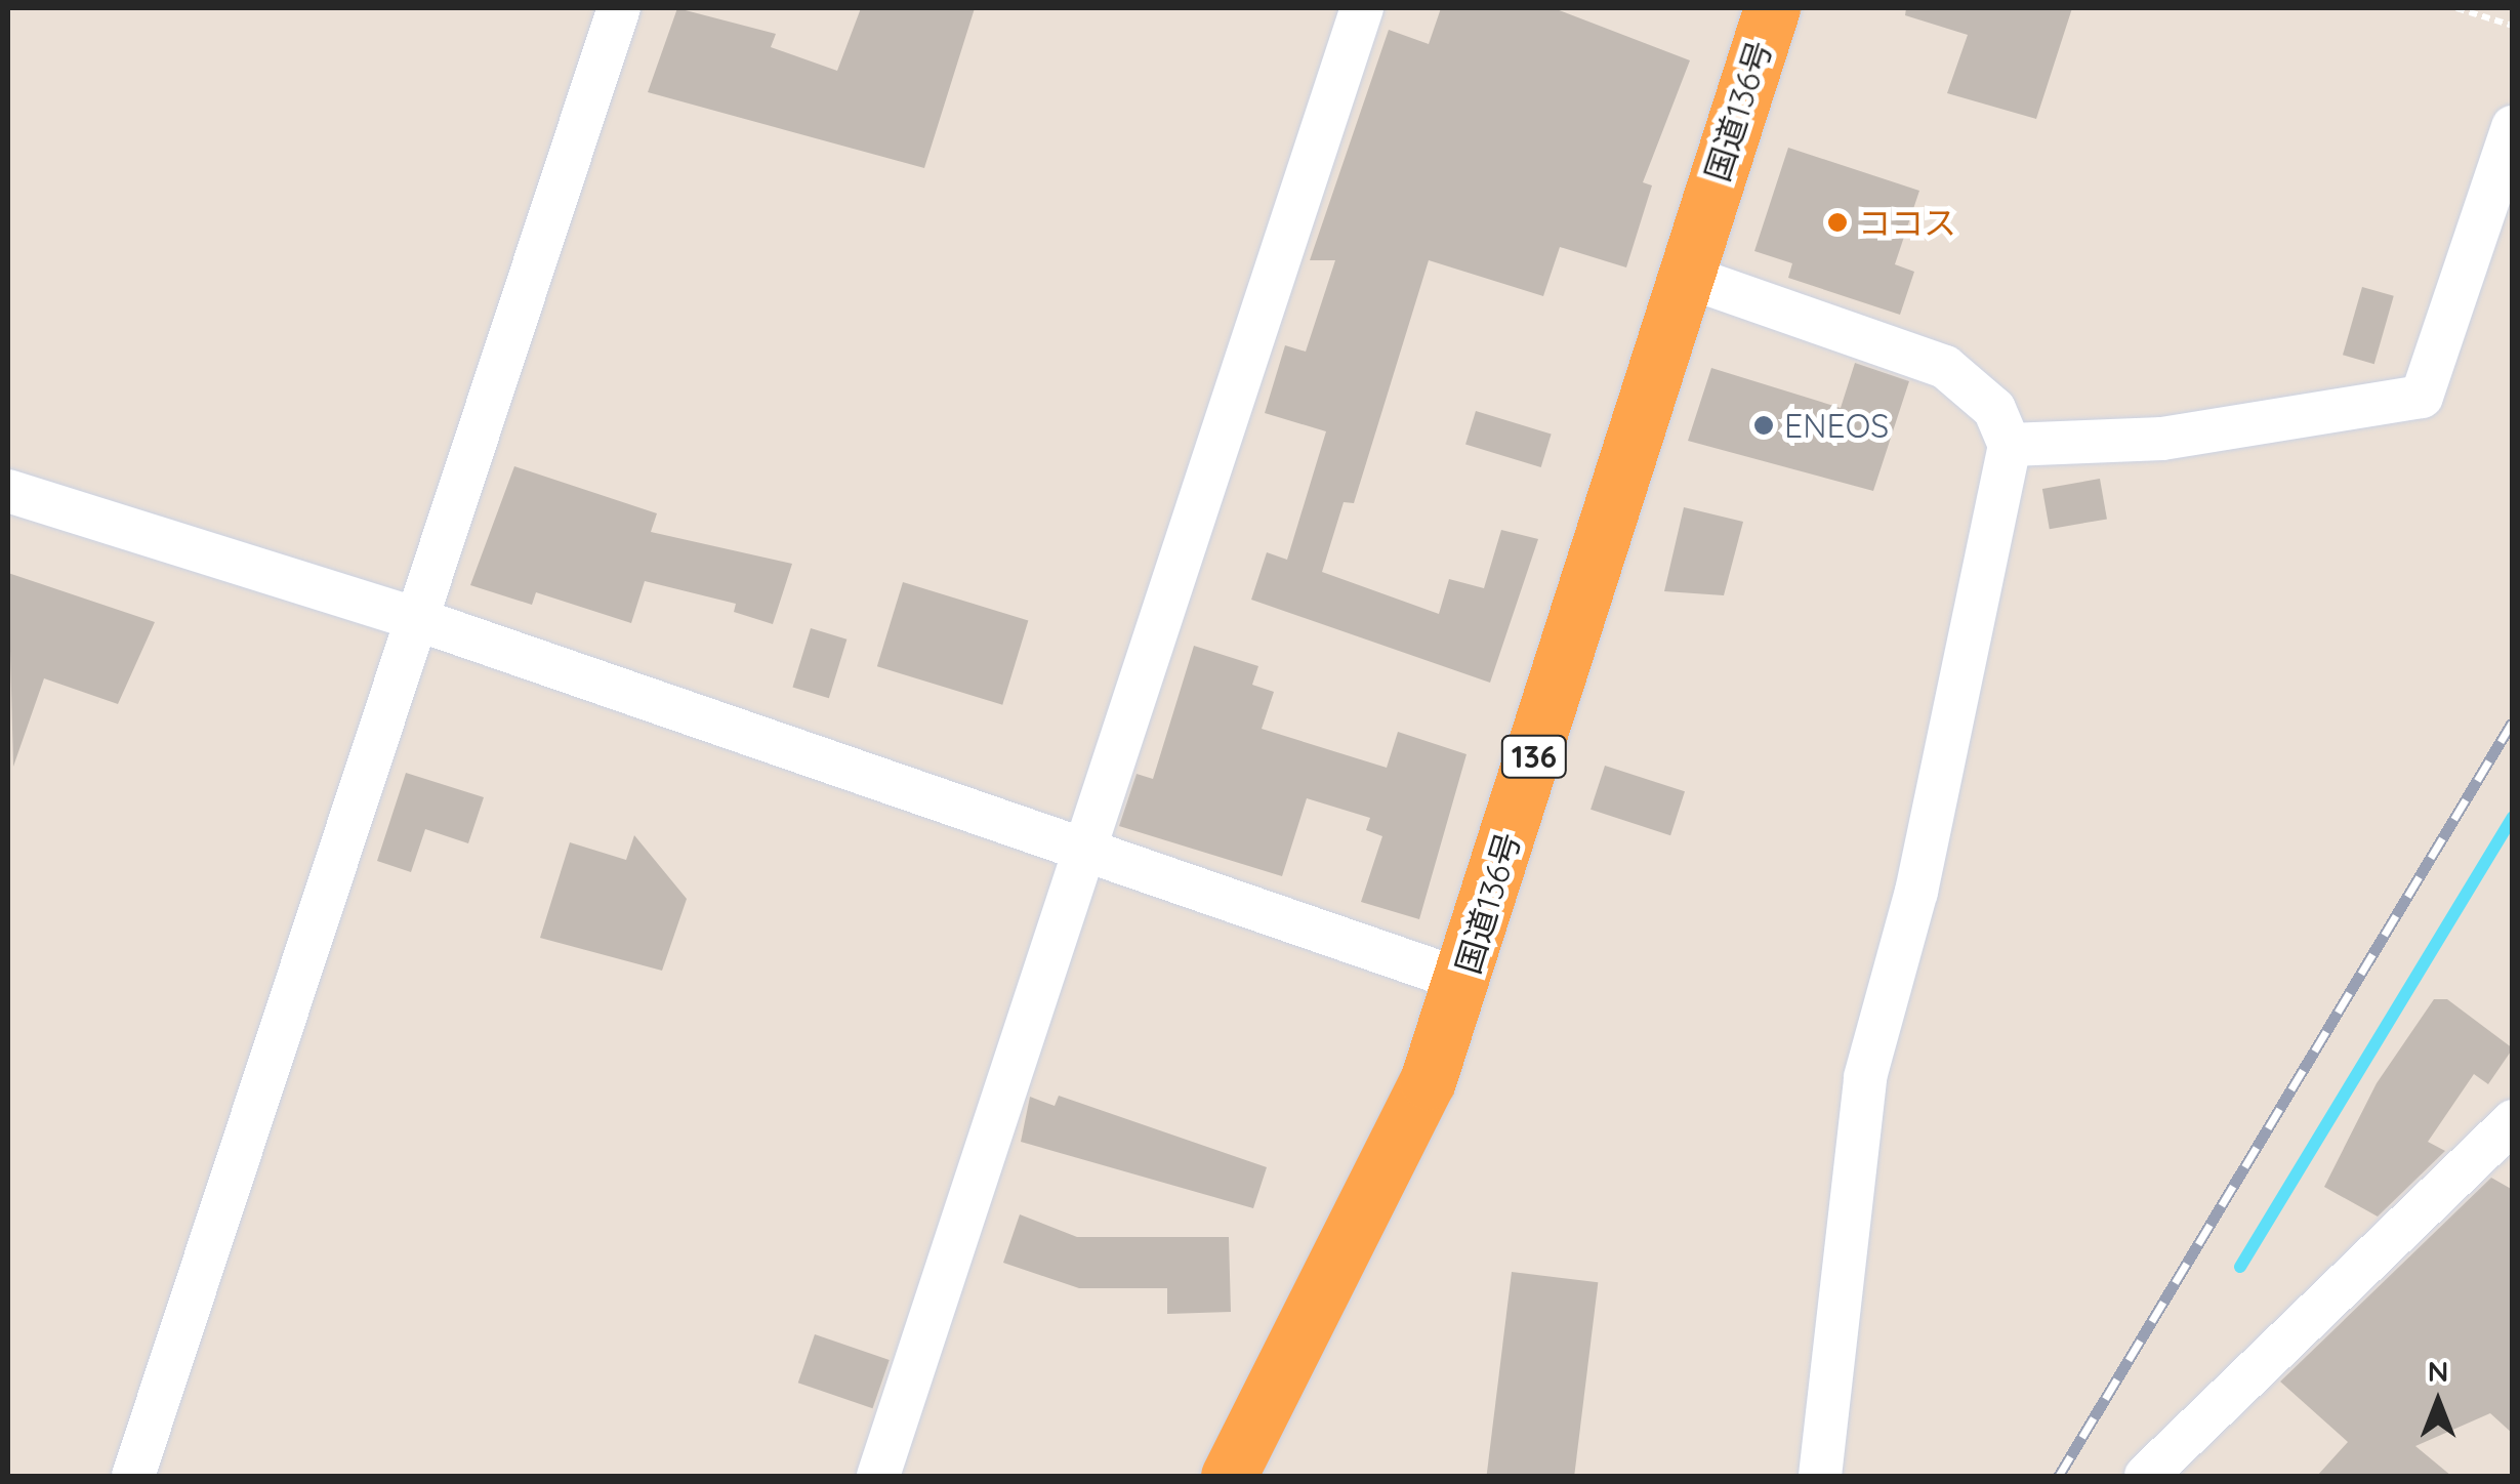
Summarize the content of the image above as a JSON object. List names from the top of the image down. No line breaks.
{"streets":{"highway":["国道136号","136"]},"places":["ココス","ENEOS"],"north":"top"}
